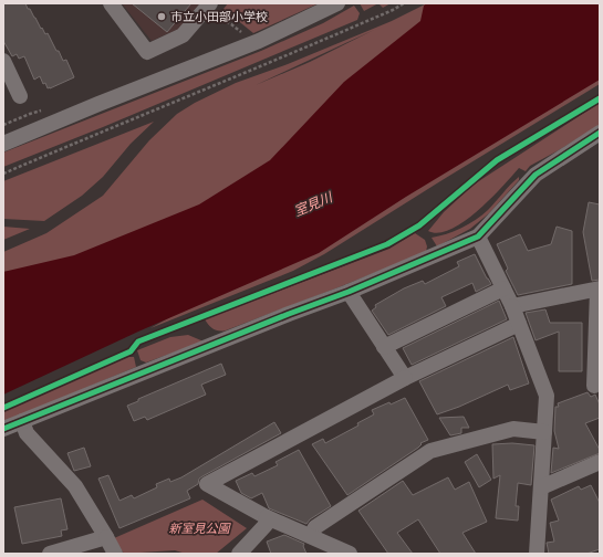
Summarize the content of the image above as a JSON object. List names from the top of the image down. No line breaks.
{"water":["室見川"],"parks":["新室見公園"],"places":["市立小田部小学校"]}
